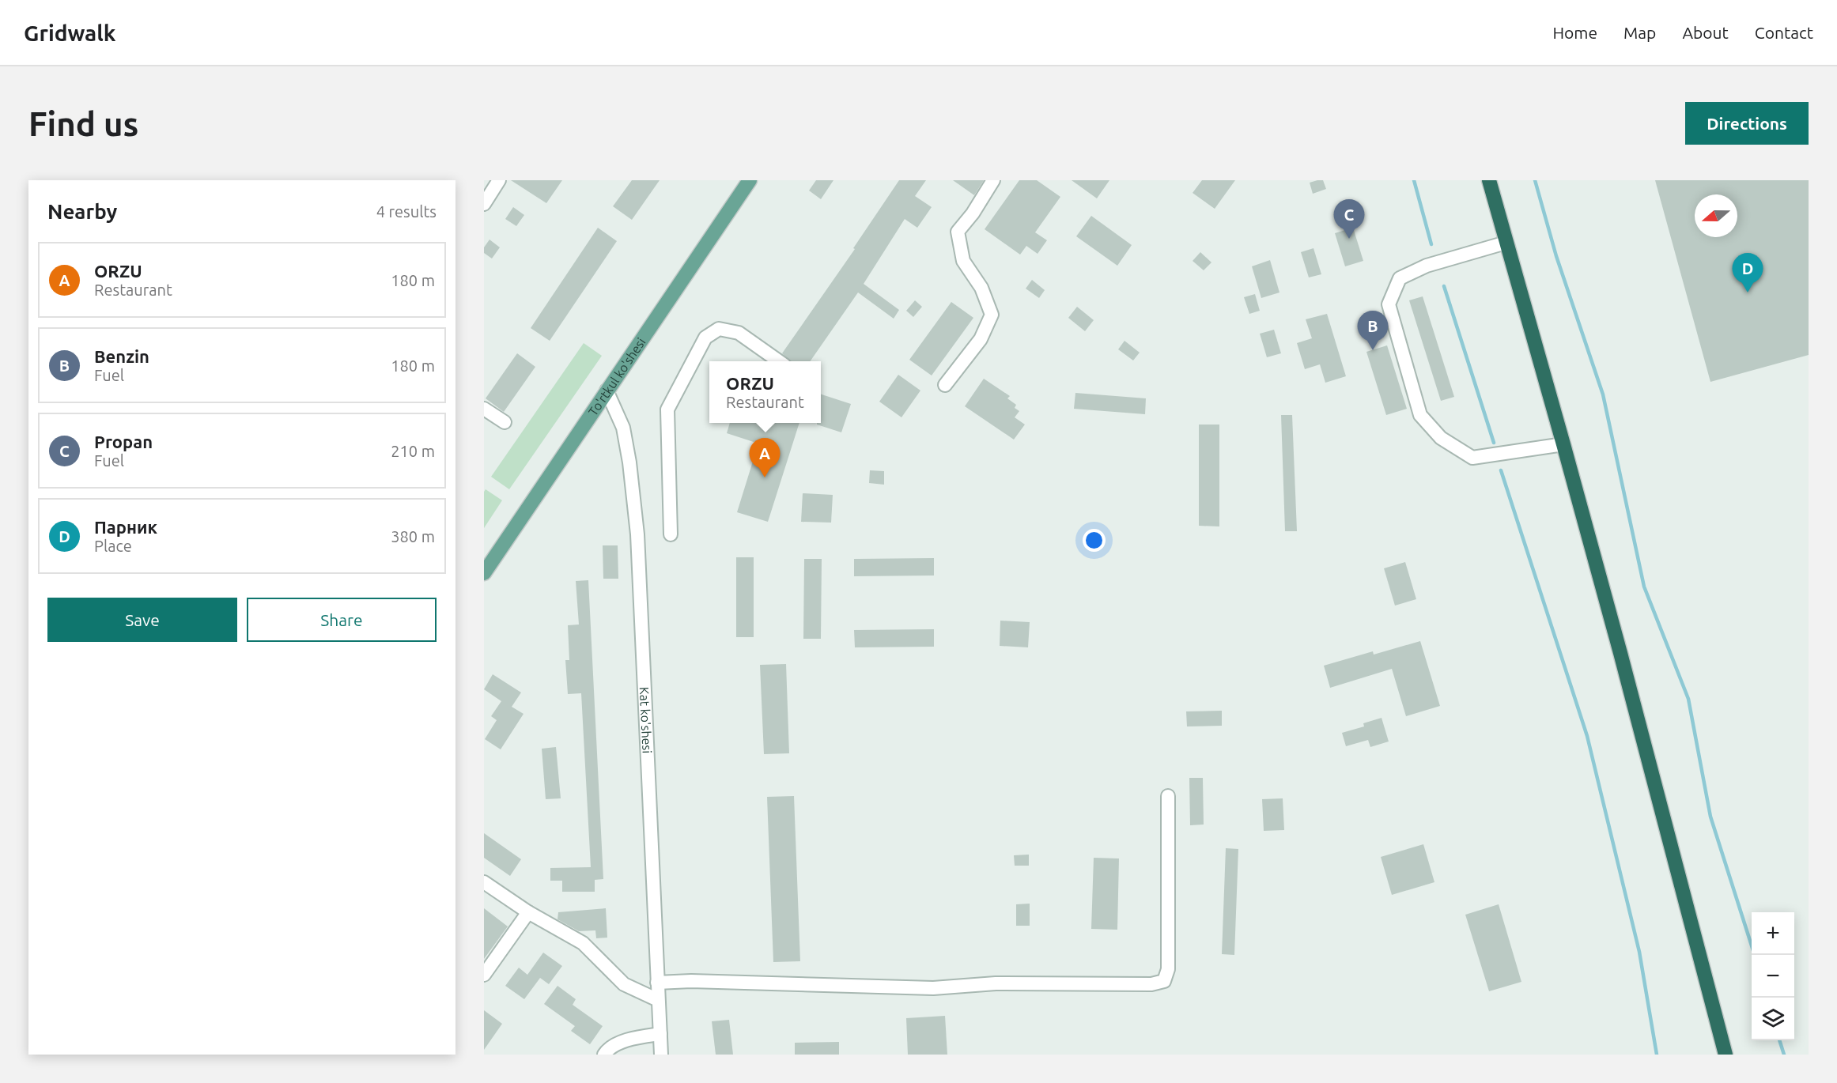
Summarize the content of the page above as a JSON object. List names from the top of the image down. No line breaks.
{"streets":{"main road":["To'rtkul ko'shesi"],"street":["Kat ko'shesi"]},"crossings":[["To'rtkul ko'shesi","Kat ko'shesi"]],"north":"left","page":{"header":"Gridwalk","nav":["Home","Map","About","Contact"],"buttons":["Directions",["Save","Share"]],"title":"Find us","heading":["Nearby","4 results"],"pins":["C","D","B","A"],"list":[{"mark":"A","name":"ORZU","note":"Restaurant","value":"180 m"},{"mark":"B","name":"Benzin","note":"Fuel","value":"180 m"},{"mark":"C","name":"Propan","note":"Fuel","value":"210 m"},{"mark":"D","name":"Парник","note":"Place","value":"380 m"}],"popup":["ORZU","Restaurant"],"map_buttons":["+","−"]}}
